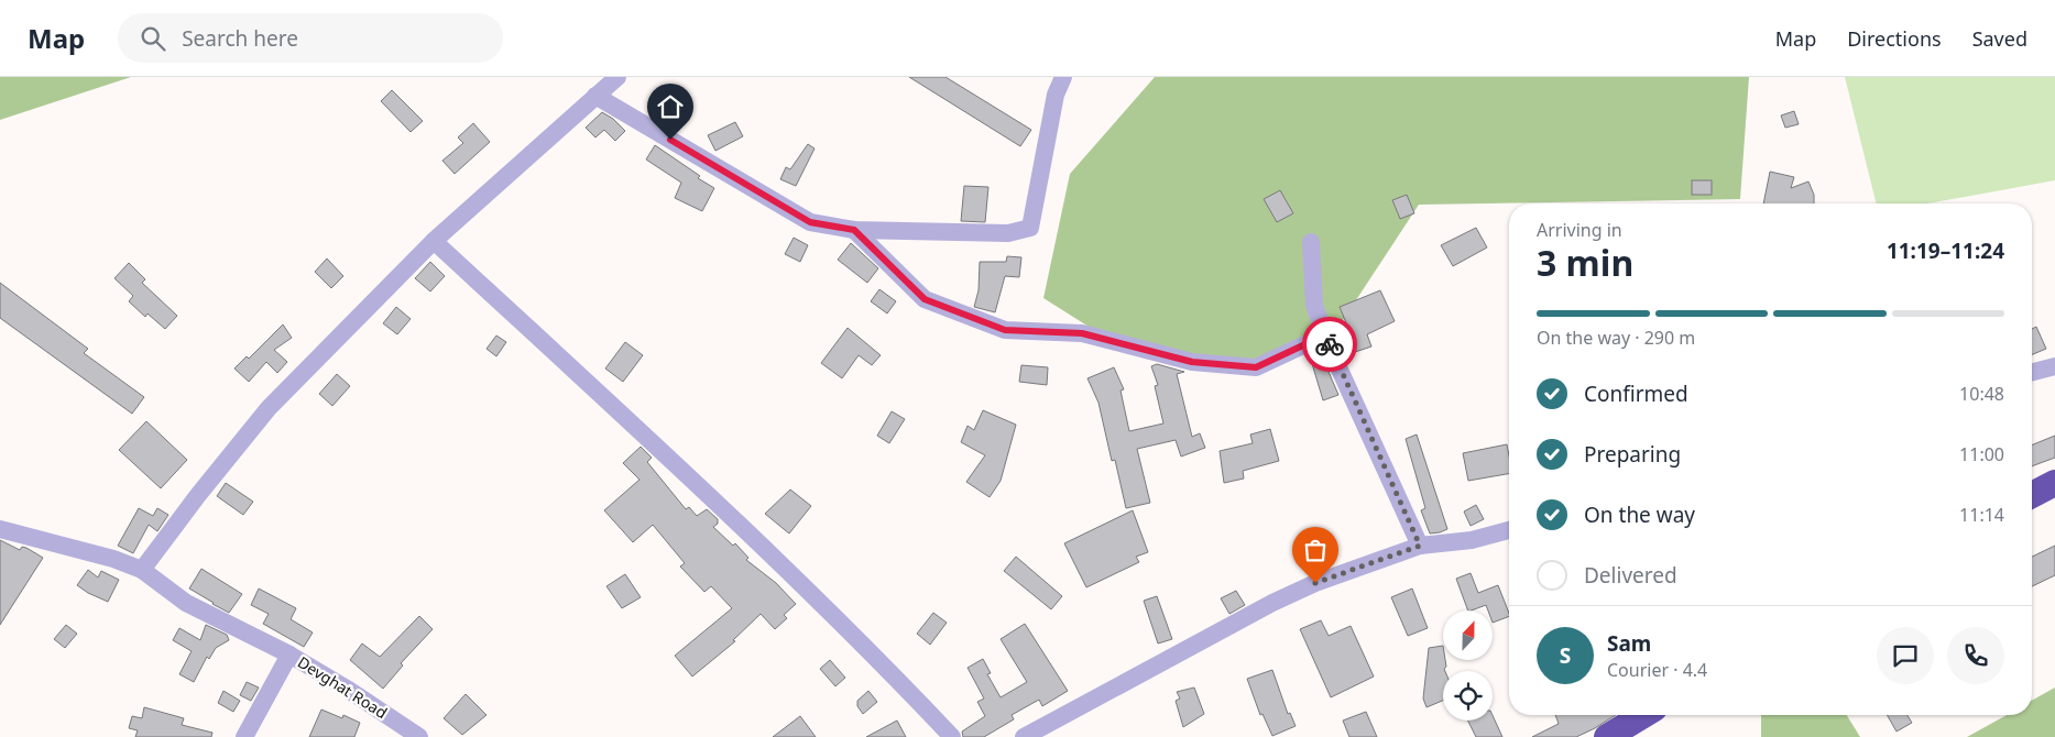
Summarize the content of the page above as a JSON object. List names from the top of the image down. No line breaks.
{"streets":{"street":["Devghat Road"]},"north":"top","page":{"header":"Map","search":"Search here","nav":["Map","Directions","Saved"],"heading":["3 min","Arriving in","11:19–11:24"],"panel":["Sam","Courier · 4.4"],"bar":"On the way · 290 m","list":[["Confirmed","10:48"],["Preparing","11:00"],["On the way","11:14"],"Delivered"],"round":"S"}}
